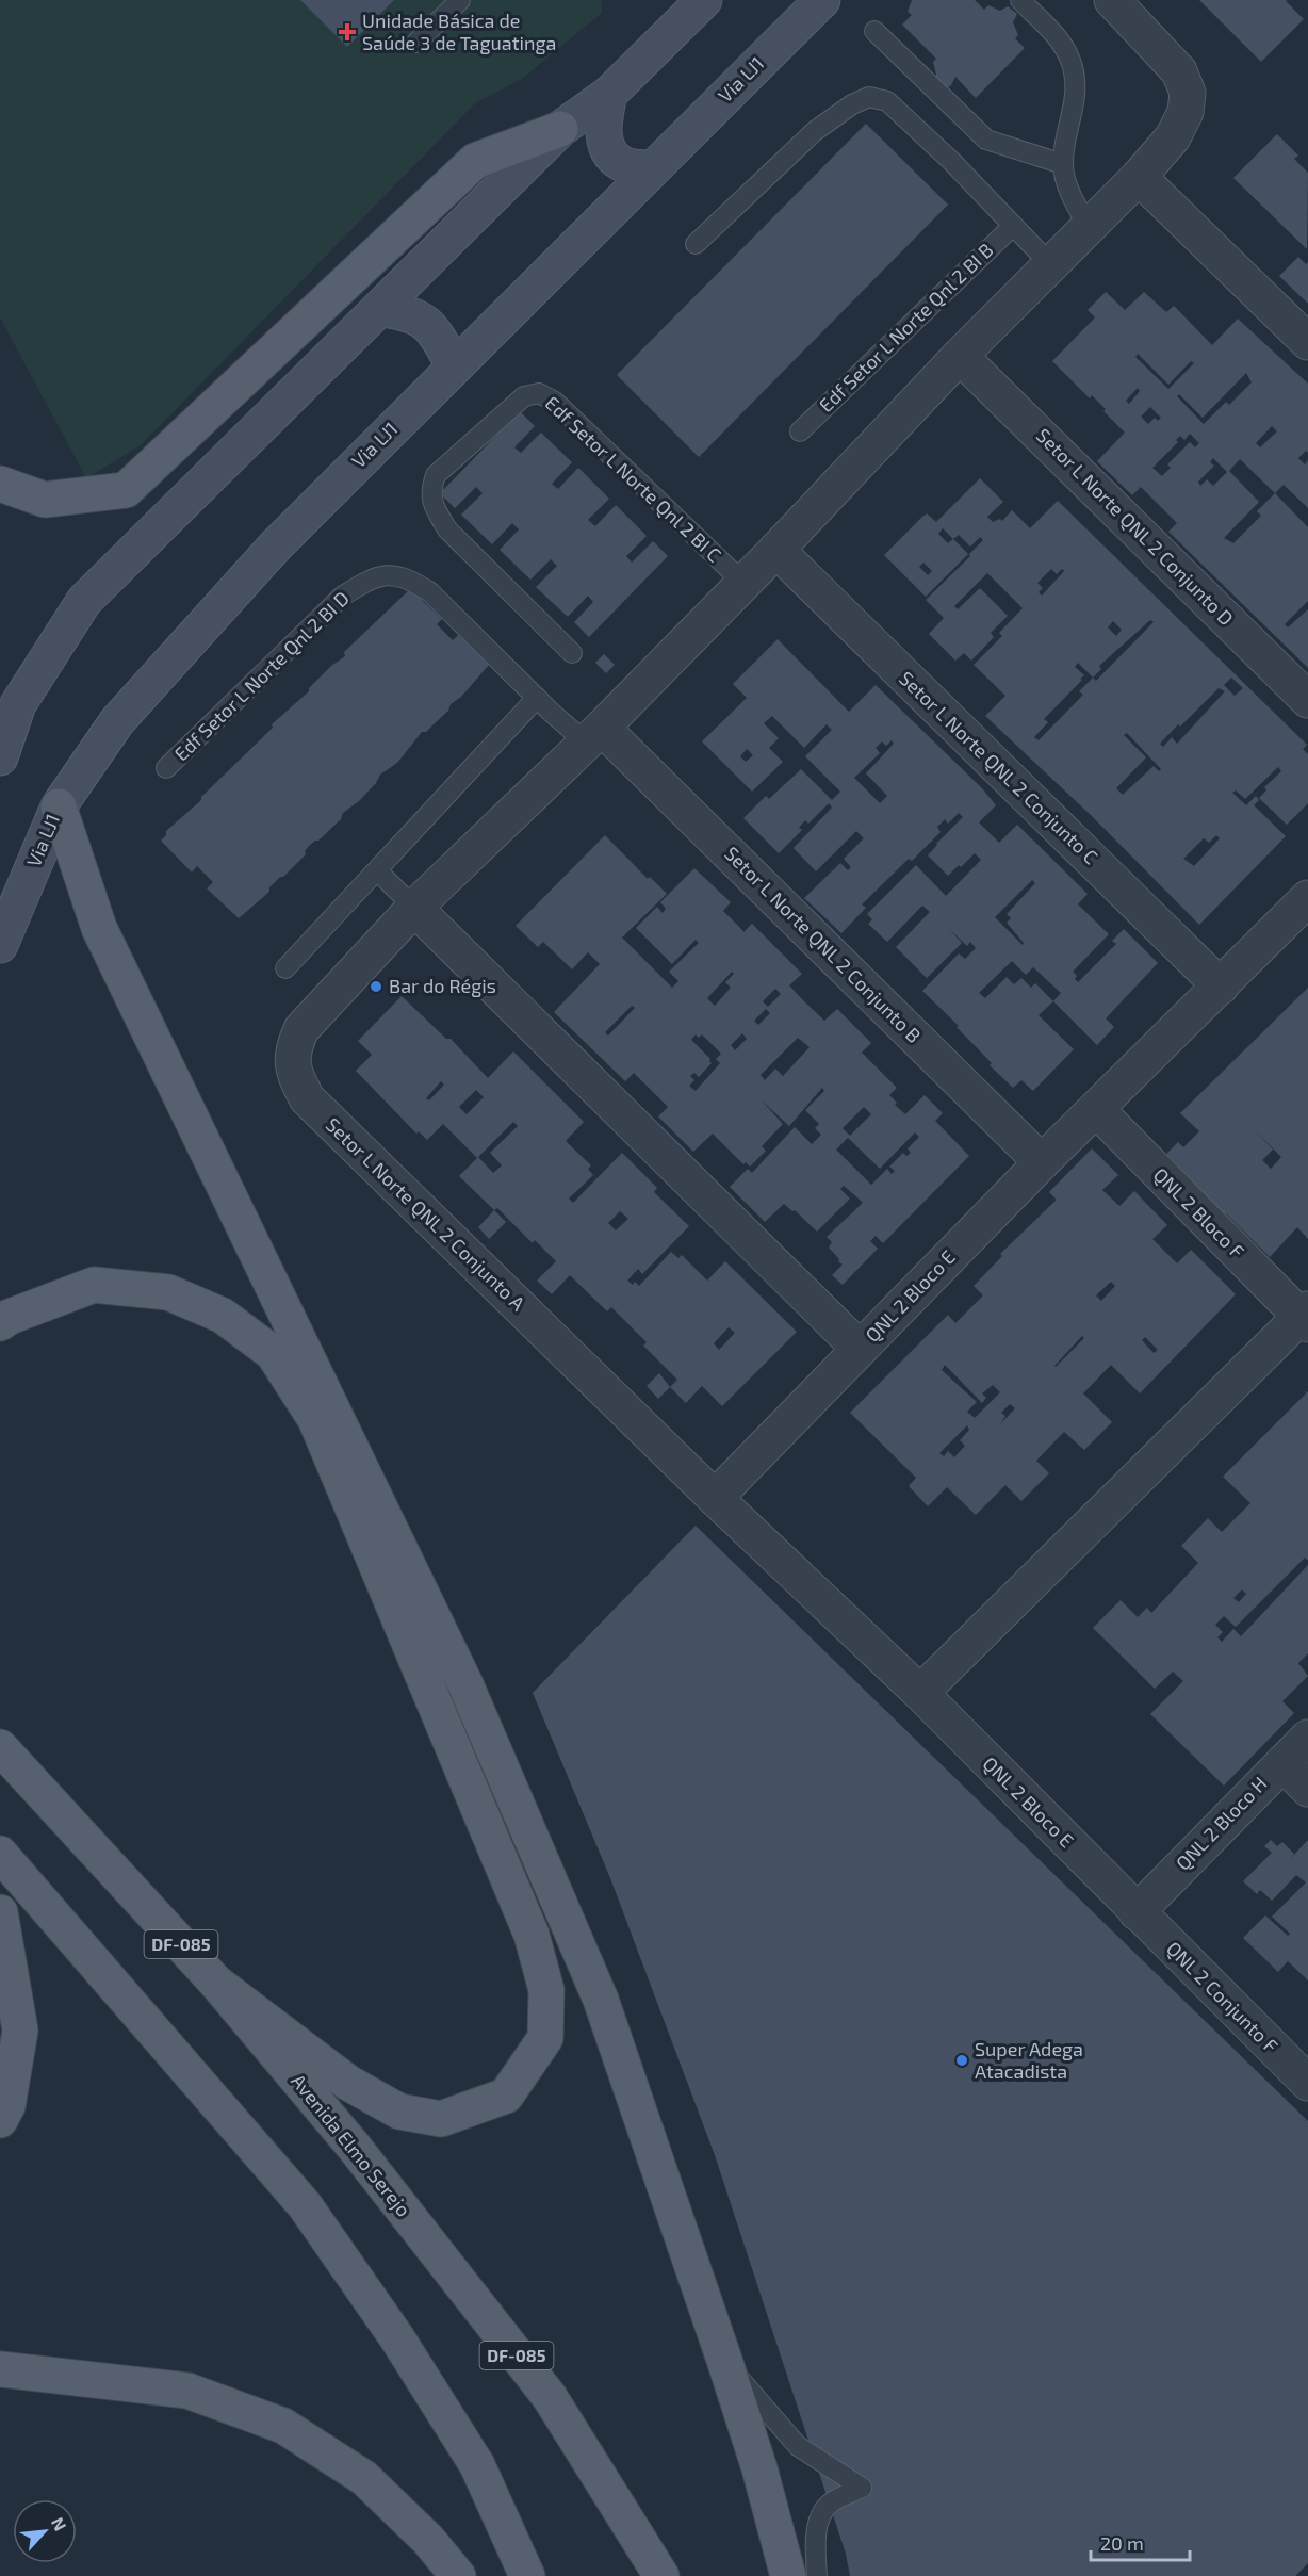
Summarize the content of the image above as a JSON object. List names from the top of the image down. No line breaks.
{"streets":{"main road":["Via LJ1","DF-085","Avenida Elmo Serejo"],"street":["Setor L Norte QNL 2 Conjunto D","Setor L Norte QNL 2 Conjunto C","Setor L Norte QNL 2 Conjunto B","QNL 2 Bloco F","Setor L Norte QNL 2 Conjunto A","QNL 2 Bloco E","QNL 2 Bloco H","QNL 2 Conjunto F"],"lane":["Edf Setor L Norte Qnl 2 BI B","Edf Setor L Norte Qnl 2 BI C","Edf Setor L Norte Qnl 2 BI D"]},"crossings":[["Edf Setor L Norte Qnl 2 BI C","Setor L Norte QNL 2 Conjunto A"],["Setor L Norte QNL 2 Conjunto D","Setor L Norte QNL 2 Conjunto A"],["Edf Setor L Norte Qnl 2 BI D","Setor L Norte QNL 2 Conjunto B"],["Edf Setor L Norte Qnl 2 BI D","Setor L Norte QNL 2 Conjunto A"],["Setor L Norte QNL 2 Conjunto C","Setor L Norte QNL 2 Conjunto A"],["Setor L Norte QNL 2 Conjunto C","QNL 2 Bloco E"],["Setor L Norte QNL 2 Conjunto B","Setor L Norte QNL 2 Conjunto A"],["Setor L Norte QNL 2 Conjunto B","QNL 2 Bloco E"],["QNL 2 Bloco F","QNL 2 Bloco E"],["Setor L Norte QNL 2 Conjunto A","QNL 2 Bloco E"],["QNL 2 Bloco E","QNL 2 Bloco H"],["QNL 2 Bloco E","QNL 2 Conjunto F"],["QNL 2 Bloco H","QNL 2 Conjunto F"]],"places":{"health":["Unidade Básica de Saúde 3 de Taguatinga"],"other":["Bar do Régis","Super Adega Atacadista"]},"scale_bar":"20 m","north":"top right"}
